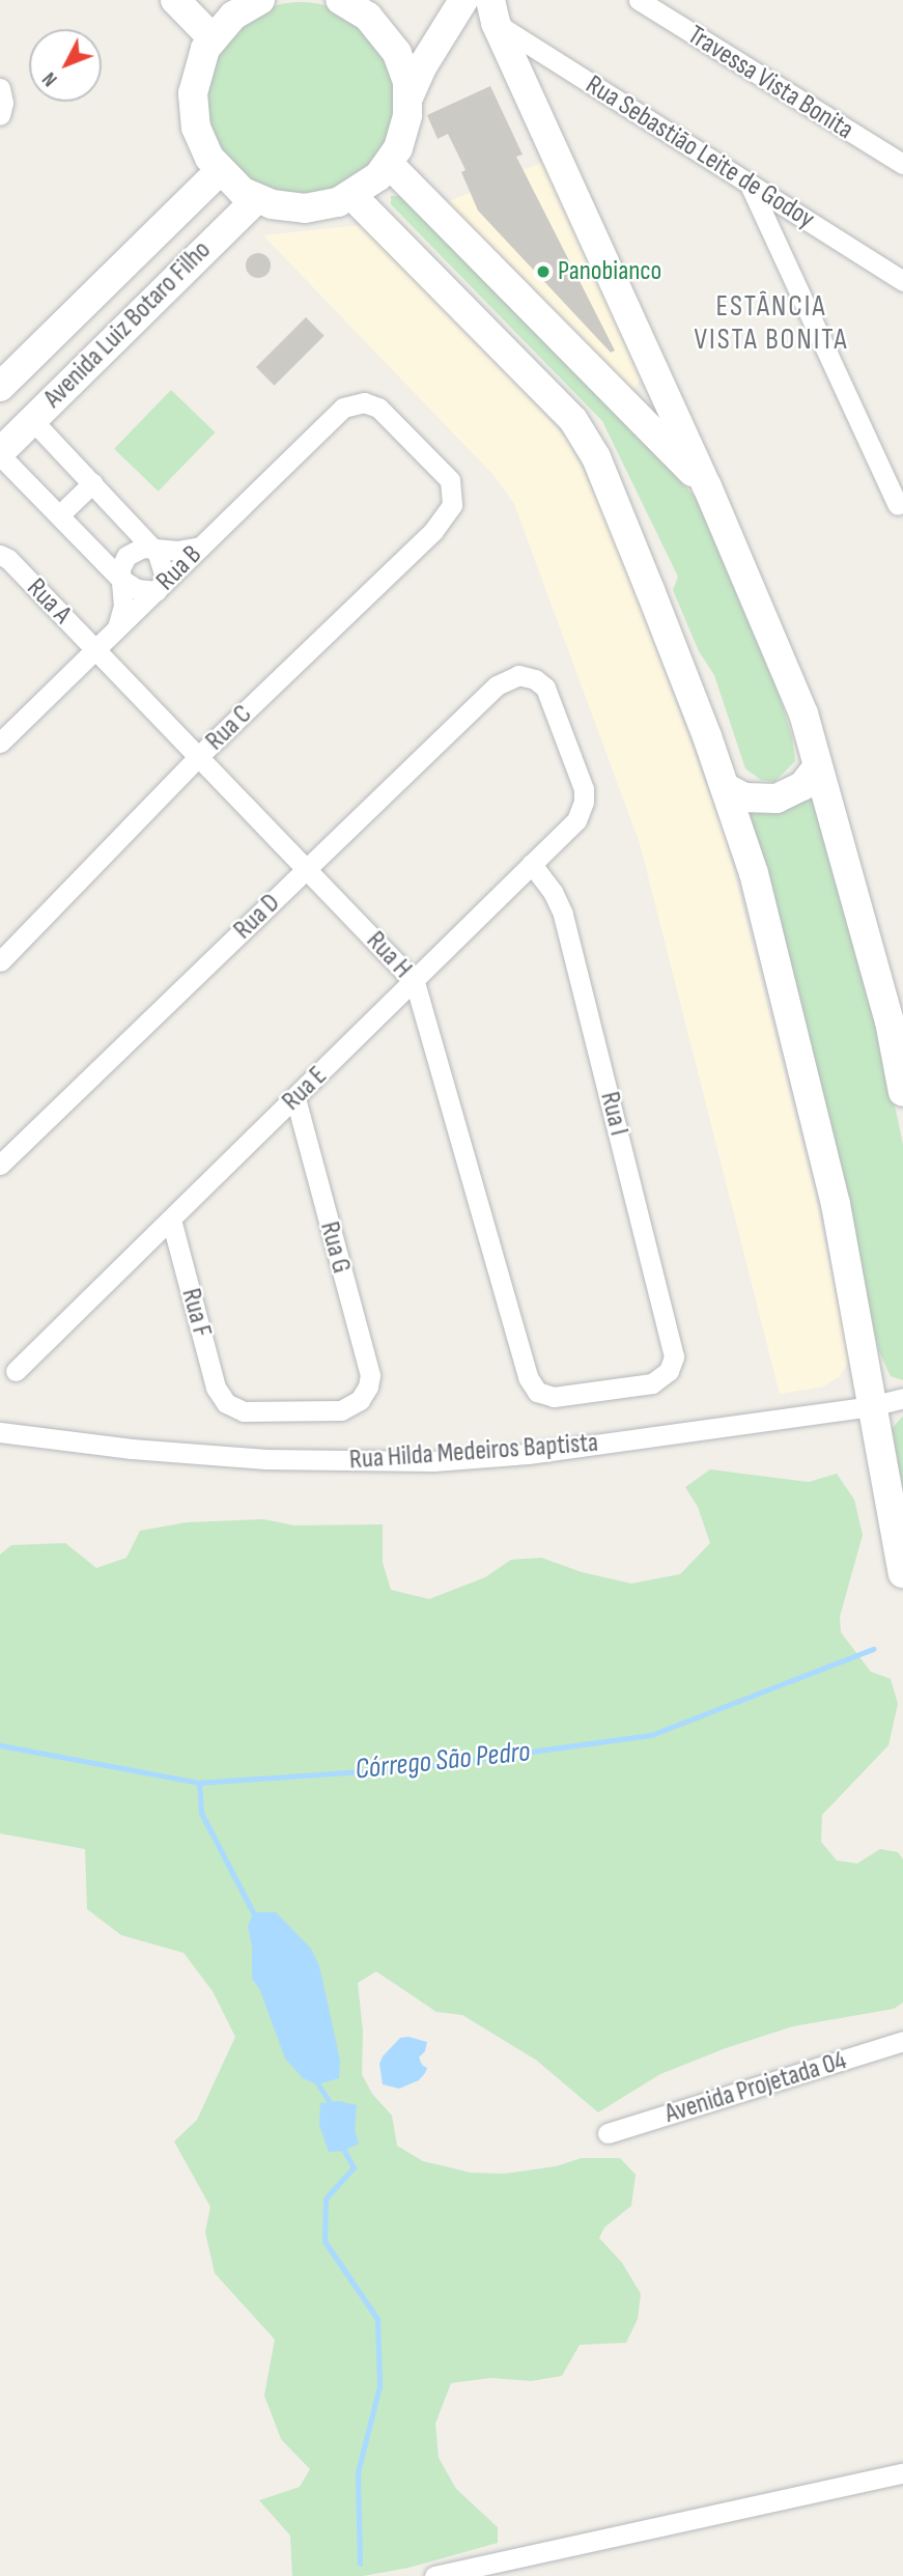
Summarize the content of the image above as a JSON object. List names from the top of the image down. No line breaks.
{"streets":{"main road":["Avenida Luiz Botaro Filho"],"street":["Travessa Vista Bonita","Rua Sebastião Leite de Godoy","Rua B","Rua A","Rua C","Rua D","Rua H","Rua E","Rua I","Rua G","Rua F","Rua Hilda Medeiros Baptista","Avenida Projetada 04"]},"crossings":[["Rua B","Rua A"],["Rua B","Rua C"],["Rua B","Rua H"],["Rua A","Rua H"],["Rua C","Rua H"],["Rua D","Rua H"],["Rua D","Rua E"],["Rua H","Rua E"],["Rua H","Rua I"],["Rua E","Rua I"],["Rua E","Rua G"],["Rua E","Rua F"],["Rua G","Rua F"]],"districts":["ESTÂNCIA VISTA BONITA"],"water":["Córrego São Pedro"],"places":["Panobianco"],"north":"bottom left"}
